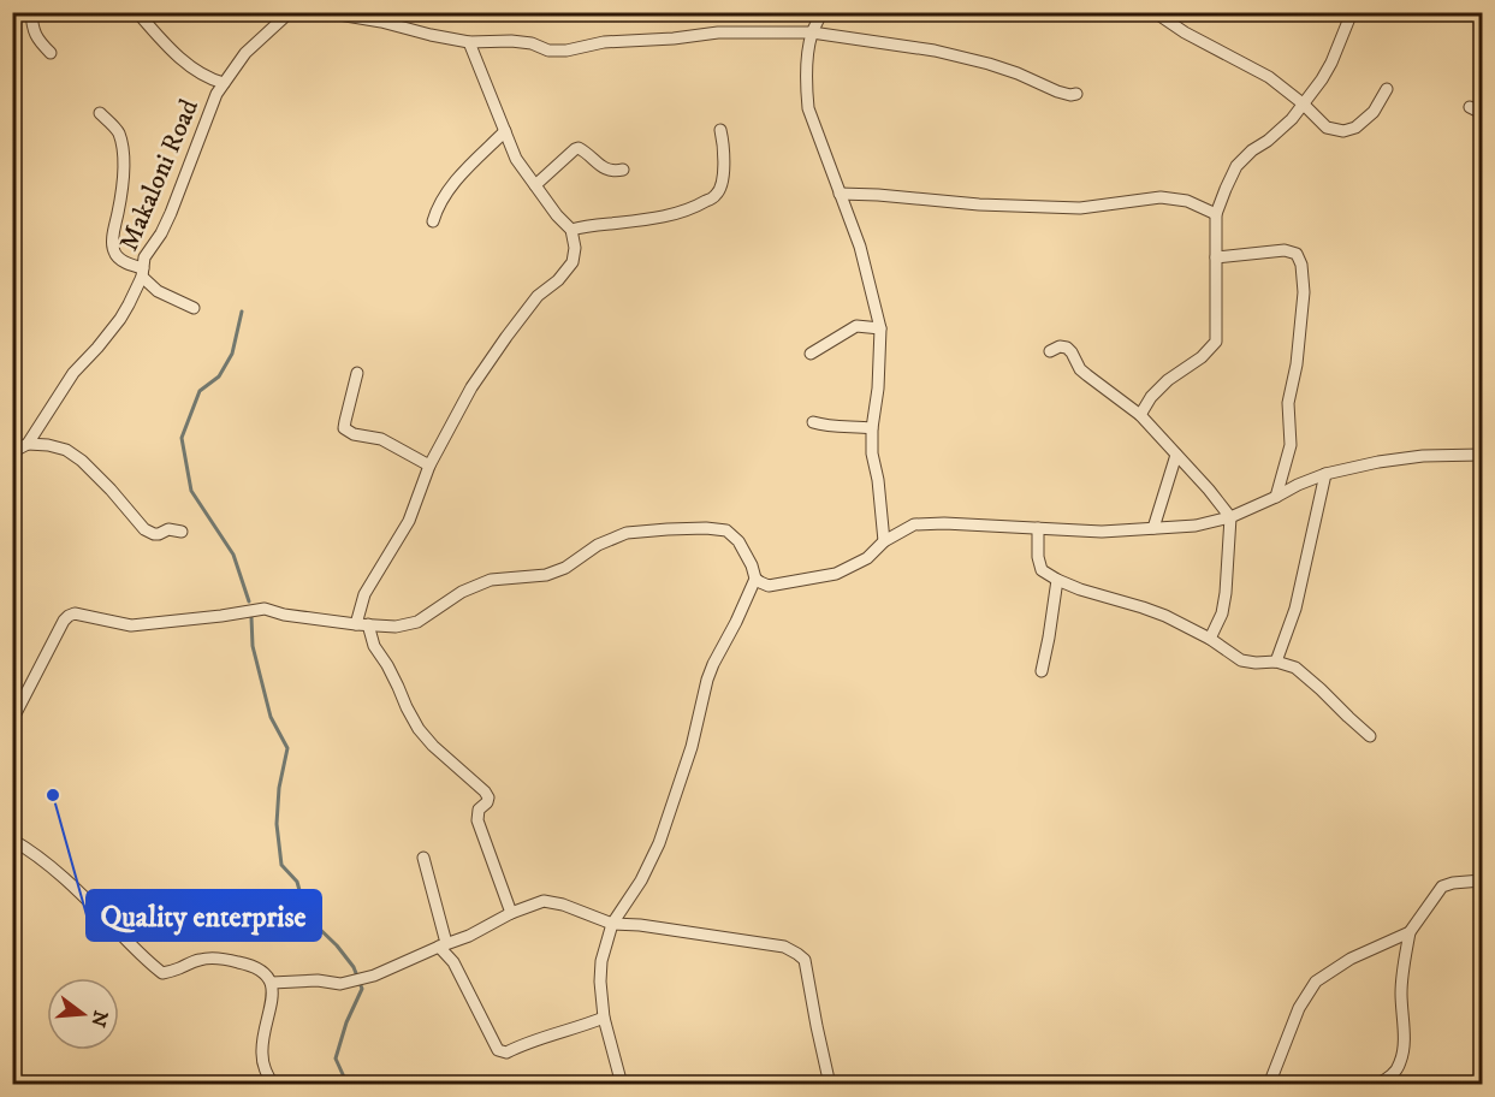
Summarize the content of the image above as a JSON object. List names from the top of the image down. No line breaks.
{"streets":{"street":["Makaloni Road"]},"places":["Quality enterprise"],"north":"right"}
